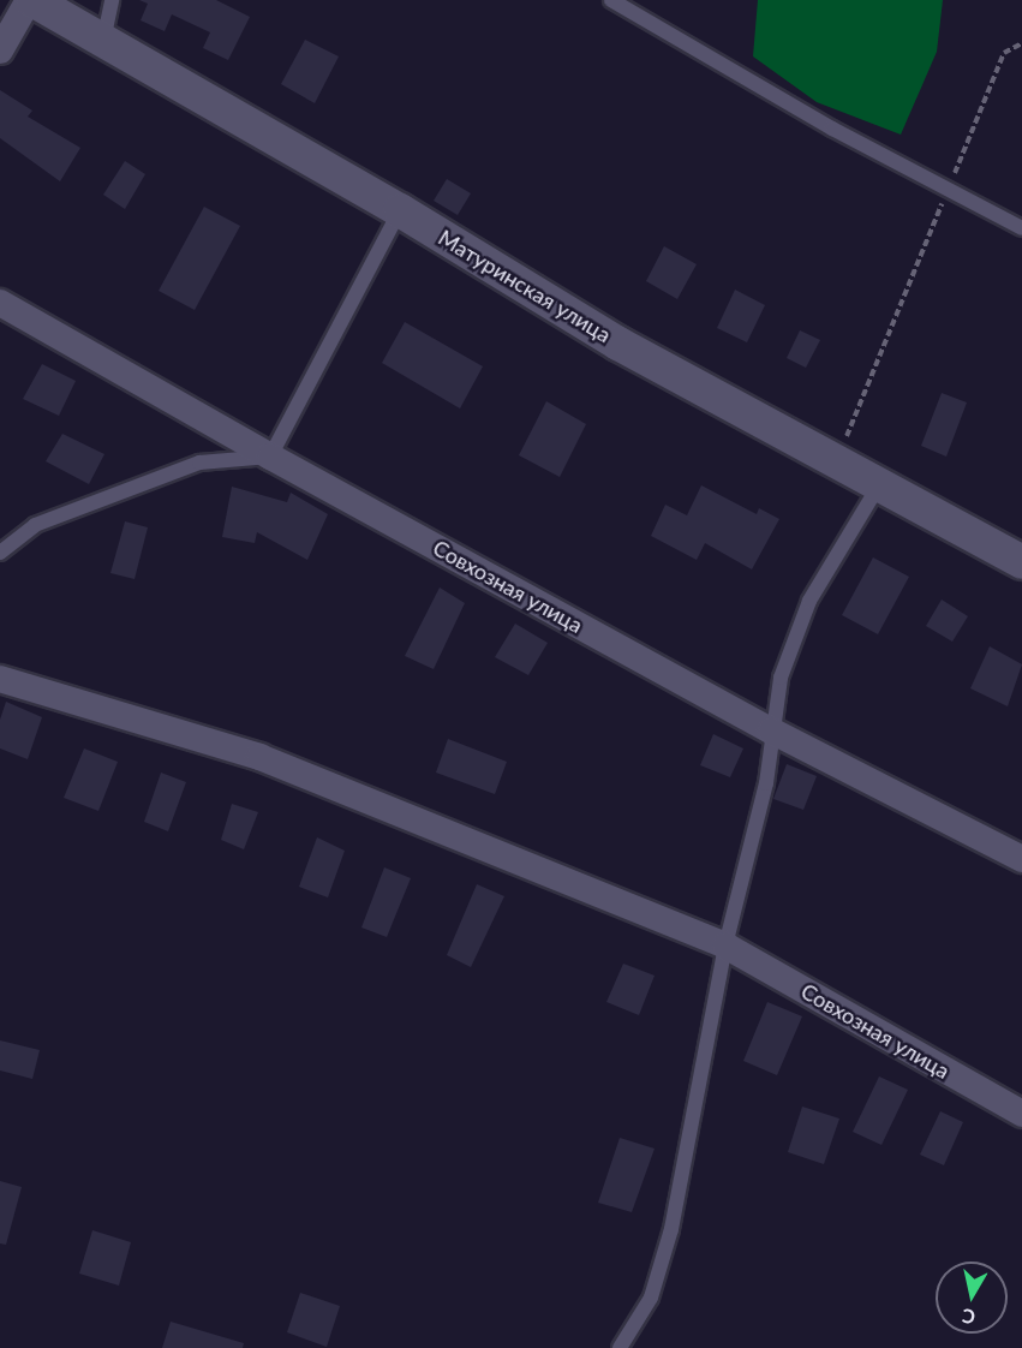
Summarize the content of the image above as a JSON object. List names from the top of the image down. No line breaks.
{"streets":{"street":["Матуринская улица","Совхозная улица"]},"north":"bottom"}
